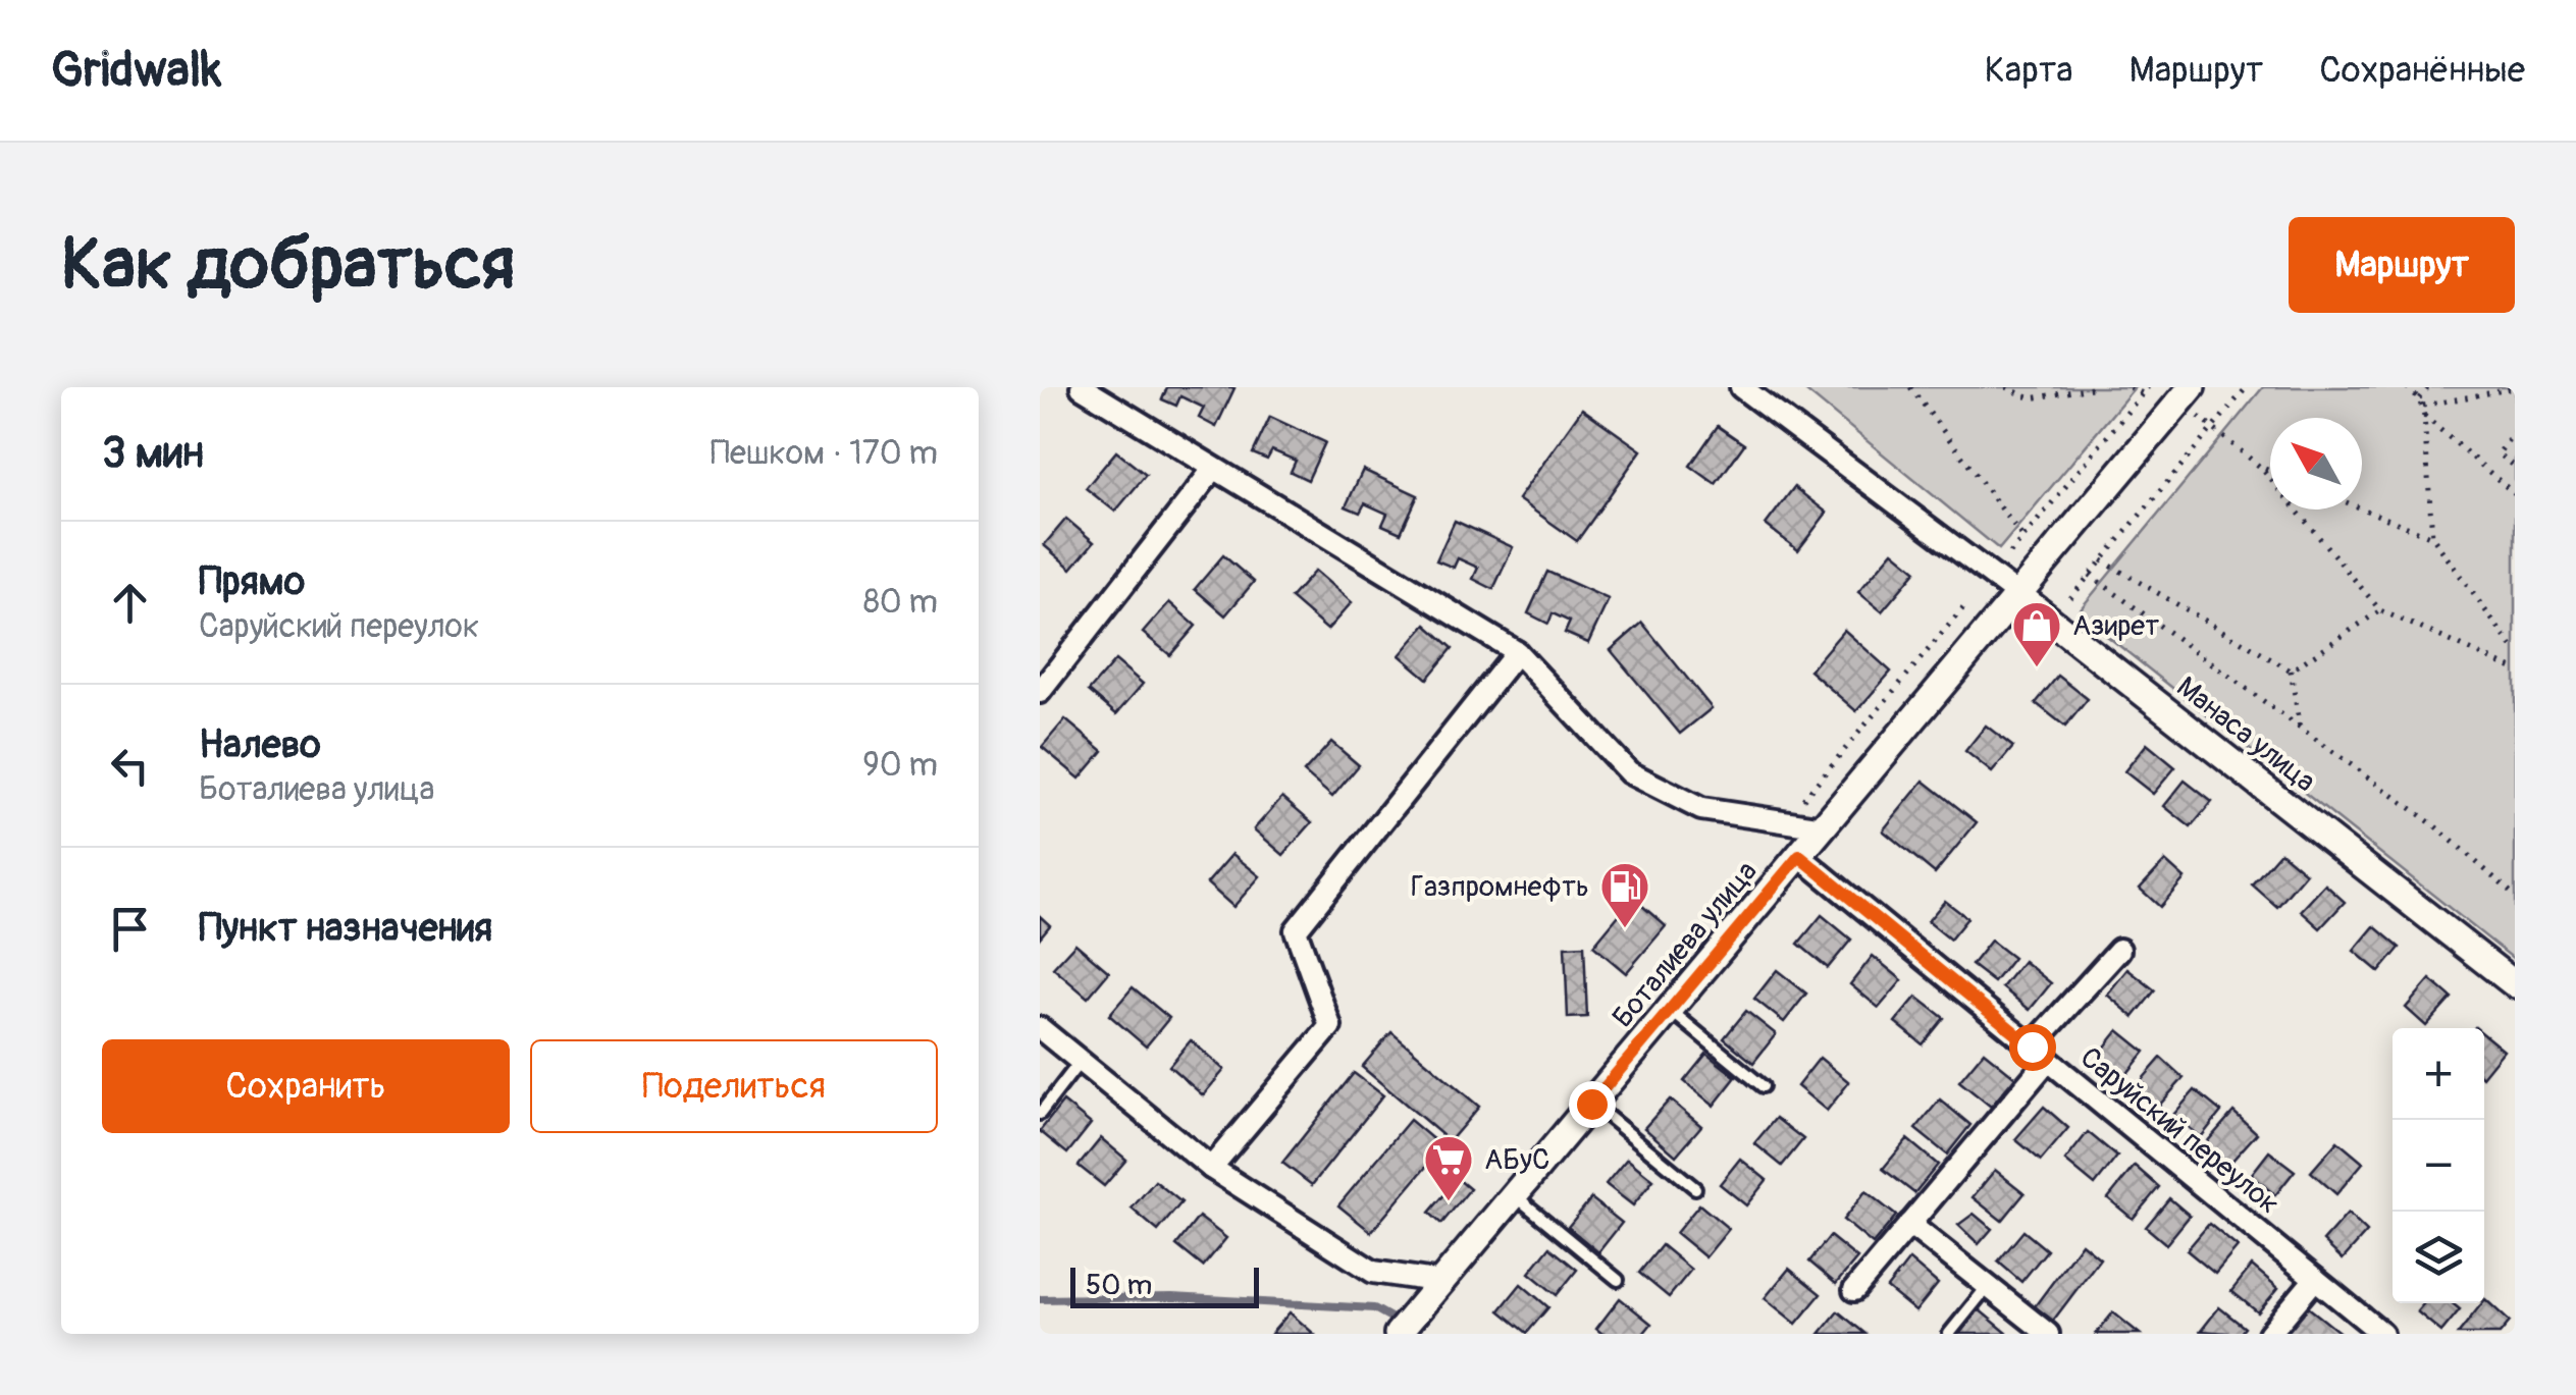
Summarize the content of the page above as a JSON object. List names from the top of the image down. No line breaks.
{"streets":{"street":["Манаса улица","Боталиева улица","Саруйский переулок"]},"crossings":[["Манаса улица","Боталиева улица"],["Боталиева улица","Саруйский переулок"]],"places":{"shop":["Азирет"],"fuel station":["Газпромнефть"],"supermarket":["АБуС"]},"scale_bar":"50 m","north":"top left","page":{"header":"Gridwalk","nav":["Карта","Маршрут","Сохранённые"],"buttons":["Маршрут",["Сохранить","Поделиться"]],"title":"Как добраться","heading":["3 мин","Пешком · 170 m"],"list":[["Прямо","Саруйский переулок","80 m"],["Налево","Боталиева улица","90 m"],"Пункт назначения"],"map_buttons":["+","−"],"scale":"50 m"}}
